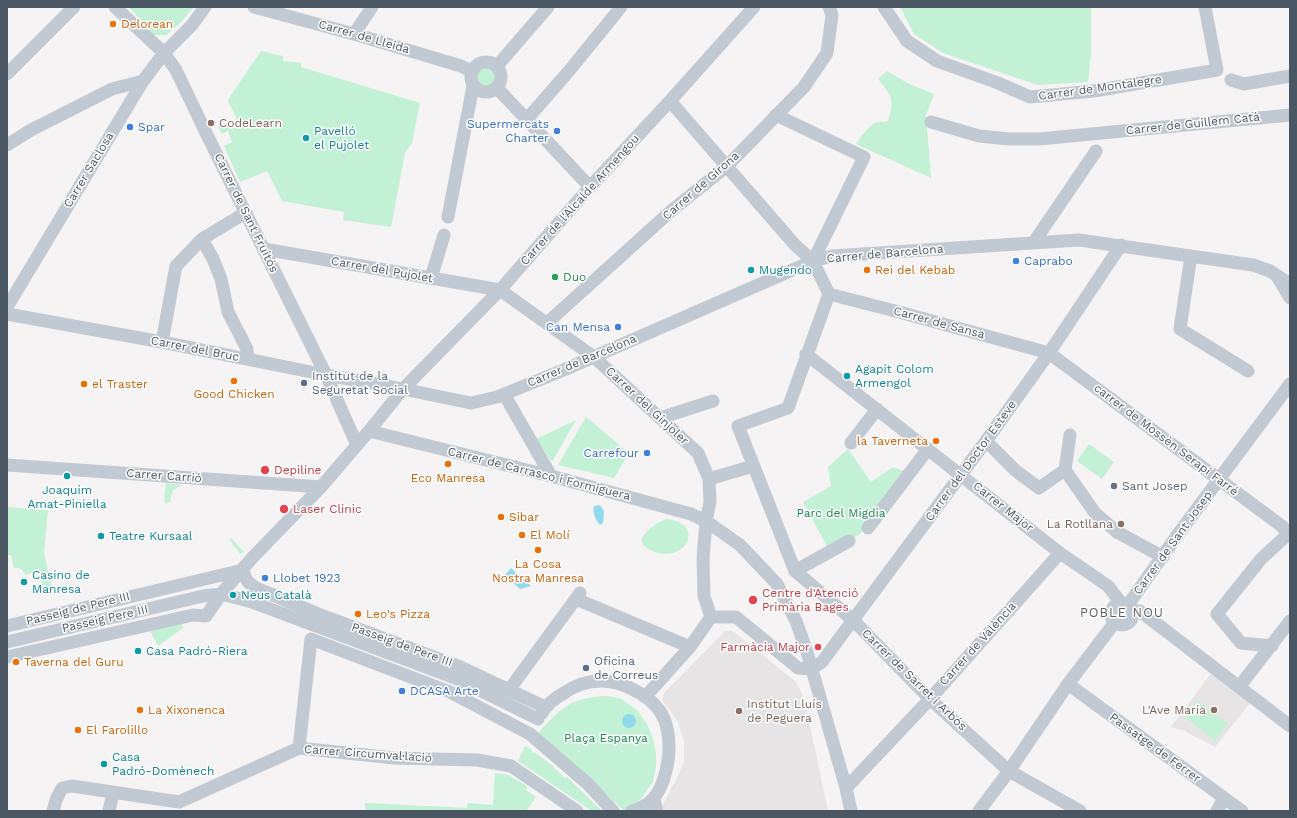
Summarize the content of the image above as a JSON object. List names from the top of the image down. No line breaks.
{"streets":{"street":["Carrer de Lleida","Carrer de Montalegre","Carrer de Guillem Catà","Carrer Saclosa","Carrer de Girona","Carrer de l'Alcalde Armengou","Carrer de Sant Fruitós","Carrer de Barcelona","Carrer del Pujolet","Carrer de Sansa","Carrer del Bruc","Carrer del Ginjoler","carrer de Mossèn Serapí Farré","Carrer del Doctor Esteve","Carrer de Carrasco i Formiguera","Carrer Carrió","Carrer Major","Carrer de Sant Josep","Passeig de Pere III","Passeig Pere III","Carrer de València","Carrer de Sarret i Arbós","Passatge de Ferrer","Carrer Circumval·lació"]},"crossings":[["Carrer Saclosa","Carrer de Sant Fruitós"],["Carrer de Girona","Carrer del Ginjoler"],["Carrer de l'Alcalde Armengou","Carrer de Sant Fruitós"],["Carrer de l'Alcalde Armengou","Carrer de Barcelona"],["Carrer de l'Alcalde Armengou","Carrer del Pujolet"],["Carrer de l'Alcalde Armengou","Carrer del Ginjoler"],["Carrer de l'Alcalde Armengou","Carrer de Carrasco i Formiguera"],["Carrer de l'Alcalde Armengou","Carrer Carrió"],["Carrer de l'Alcalde Armengou","Passeig de Pere III"],["Carrer de l'Alcalde Armengou","Passeig Pere III"],["Carrer de Sant Fruitós","Carrer del Pujolet"],["Carrer de Sant Fruitós","Carrer del Bruc"],["Carrer de Barcelona","Carrer del Bruc"],["Carrer de Barcelona","Carrer del Ginjoler"],["Carrer de Barcelona","Carrer del Doctor Esteve"],["Carrer del Pujolet","Carrer del Ginjoler"],["Carrer de Sansa","carrer de Mossèn Serapí Farré"],["Carrer de Sansa","Carrer del Doctor Esteve"],["Carrer del Ginjoler","Carrer de Carrasco i Formiguera"],["carrer de Mossèn Serapí Farré","Carrer del Doctor Esteve"],["carrer de Mossèn Serapí Farré","Carrer de Sant Josep"],["Carrer del Doctor Esteve","Carrer de Carrasco i Formiguera"],["Carrer del Doctor Esteve","Carrer Major"],["Carrer del Doctor Esteve","Carrer de Sarret i Arbós"],["Carrer de Carrasco i Formiguera","Carrer de València"],["Carrer Major","Carrer de Sant Josep"],["Carrer Major","Carrer de València"],["Carrer Major","Carrer de Sarret i Arbós"],["Carrer de València","Carrer de Sarret i Arbós"]],"districts":["POBLE NOU"],"parks":["Parc del Migdia","Plaça Espanya"],"places":["Delorean","CodeLearn","Spar","Supermercats Charter","Pavelló el Pujolet","Caprabo","Mugendo","Rei del Kebab","Duo","Can Mensa","Agapit Colom Armengol","Good Chicken","Institut de la Seguretat Social","el Traster","la Taverneta","Carrefour","Eco Manresa","Depiline","Joaquim Amat-Piniella","Sant Josep","Laser Clinic","Sibar","La Rotllana","El Molí","Teatre Kursaal","La Cosa Nostra Manresa","Llobet 1923","Casino de Manresa","Neus Català","Centre d'Atenció Primària Bages","Leo's Pizza","Farmàcia Major","Casa Padró-Riera","Taverna del Guru","Oficina de Correus","DCASA Arte","La Xixonenca","L'Ave Maria","Institut Lluís de Peguera","El Farolillo","Casa Padró-Domènech"]}
